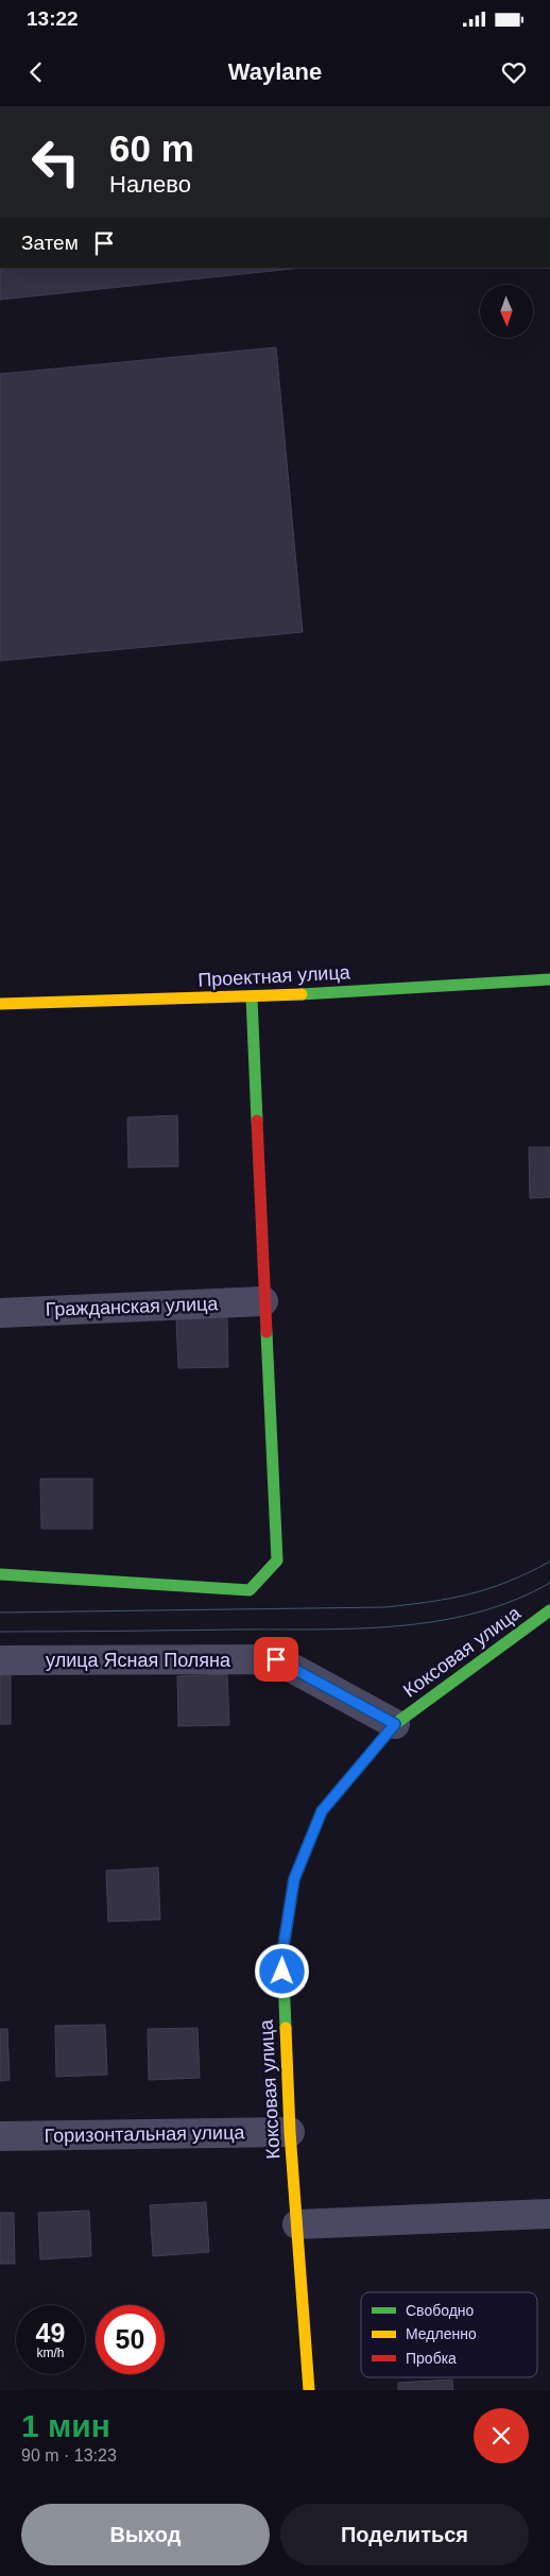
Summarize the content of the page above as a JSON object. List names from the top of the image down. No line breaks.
{"streets":{"main road":["Проектная улица","Коксовая улица"],"street":["Гражданская улица","улица Ясная Поляна","Горизонтальная улица"]},"crossings":[["Коксовая улица","улица Ясная Поляна"],["Коксовая улица","Горизонтальная улица"]],"legend":["Свободно","Медленно","Пробка"],"north":"bottom","page":{"status":"13:22","header":"Waylane","turn":["60 m","Налево"],"then":"Затем","speed":"49 km/h","limit":"50","heading":["1 мин","90 m · 13:23"],"buttons":["Выход","Поделиться"]}}
